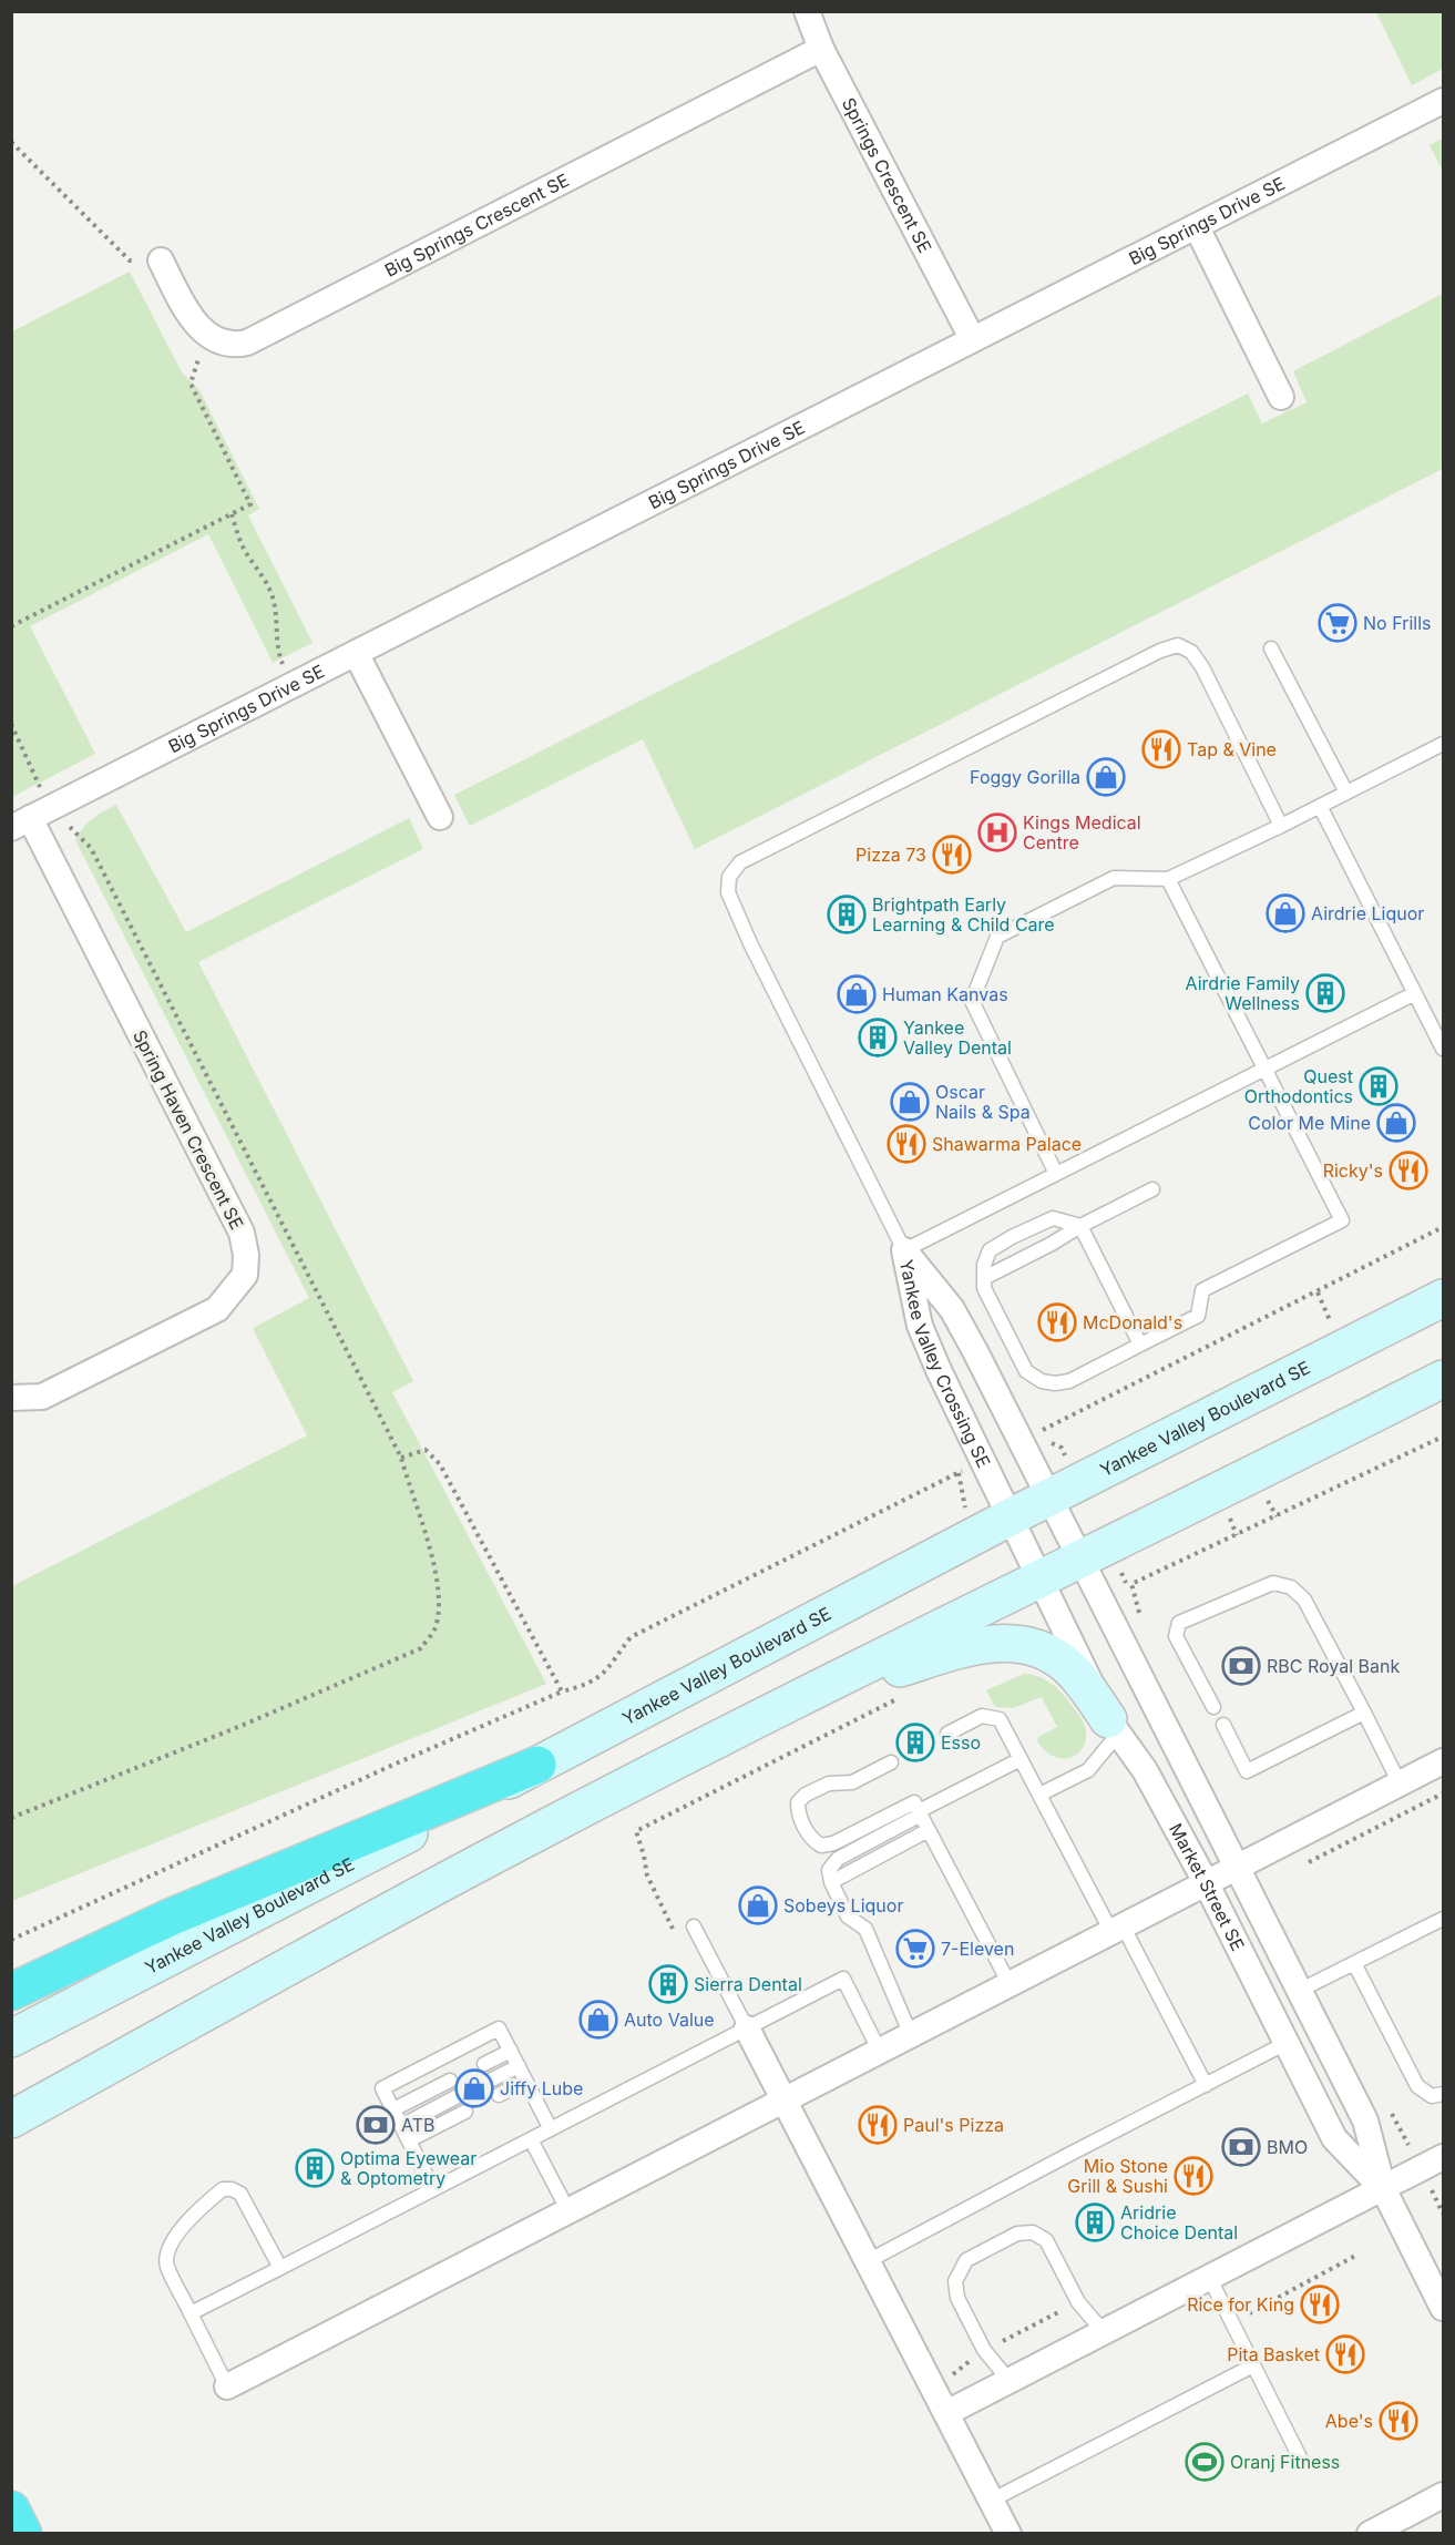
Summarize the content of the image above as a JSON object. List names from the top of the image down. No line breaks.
{"streets":{"main road":["Yankee Valley Boulevard SE"],"street":["Springs Crescent SE","Big Springs Drive SE","Big Springs Crescent SE","Spring Haven Crescent SE","Yankee Valley Crossing SE","Market Street SE"]},"crossings":[["Springs Crescent SE","Big Springs Drive SE"],["Springs Crescent SE","Big Springs Crescent SE"],["Big Springs Drive SE","Spring Haven Crescent SE"],["Yankee Valley Crossing SE","Yankee Valley Boulevard SE"],["Yankee Valley Crossing SE","Market Street SE"]],"places":{"supermarket":["No Frills","7-Eleven"],"restaurant":["Tap & Vine","Pizza 73","Shawarma Palace","Ricky's","McDonald's","Paul's Pizza","Mio Stone Grill & Sushi","Rice for King","Pita Basket","Abe's"],"shop":["Foggy Gorilla","Airdrie Liquor","Human Kanvas","Oscar Nails & Spa","Color Me Mine","Sobeys Liquor","Auto Value","Jiffy Lube"],"hospital":["Kings Medical Centre"],"building":["Brightpath Early Learning & Child Care","Airdrie Family Wellness","Yankee Valley Dental","Quest Orthodontics","Esso","Sierra Dental","Optima Eyewear & Optometry","Aridrie Choice Dental"],"bank":["RBC Royal Bank","ATB","BMO"],"sports":["Oranj Fitness"]}}
